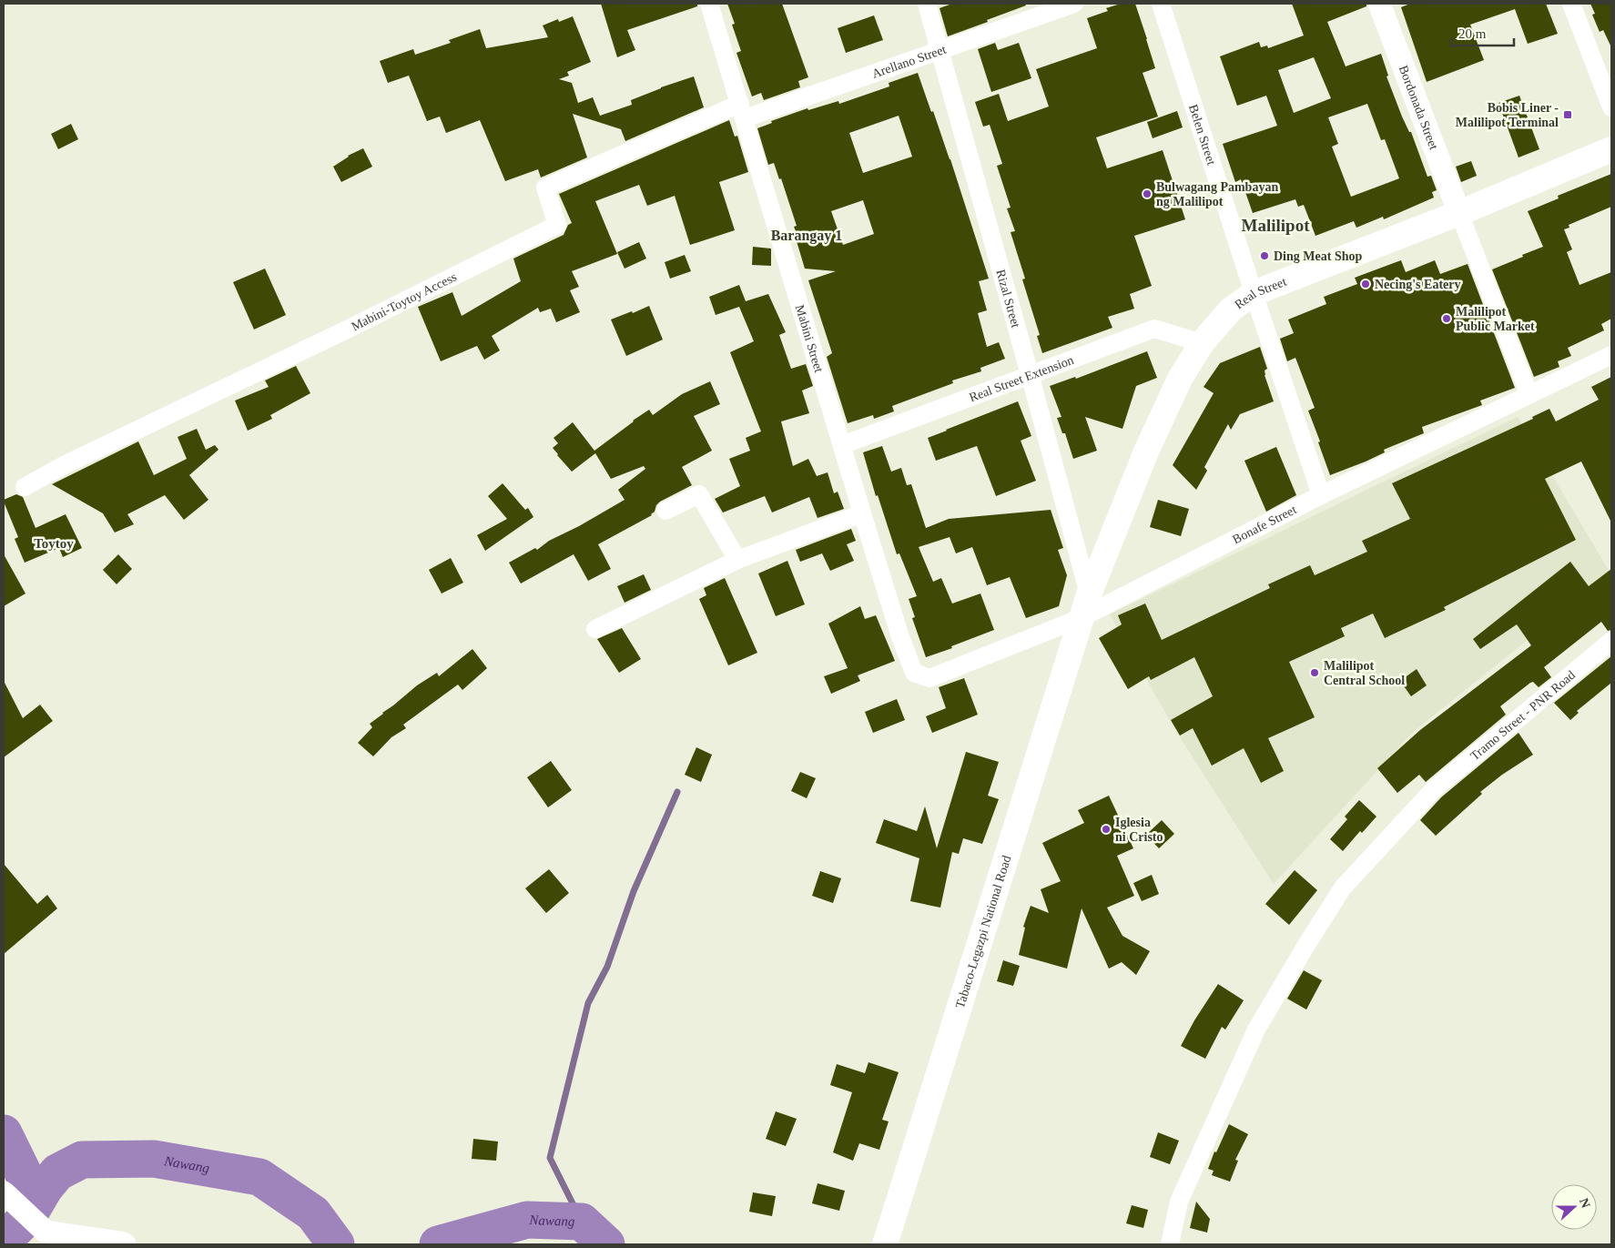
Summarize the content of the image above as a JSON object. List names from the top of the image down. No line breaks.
{"streets":{"main road":["Real Street","Tabaco-Legazpi National Road"],"street":["Arellano Street","Bordonada Street","Belen Street","Rizal Street","Mabini-Toytoy Access","Mabini Street","Real Street Extension","Bonafe Street","Tramo Street - PNR Road"]},"crossings":[["Arellano Street","Rizal Street"],["Arellano Street","Mabini-Toytoy Access"],["Arellano Street","Mabini Street"],["Bordonada Street","Real Street"],["Belen Street","Real Street"],["Belen Street","Bonafe Street"],["Real Street","Rizal Street"],["Real Street","Real Street Extension"],["Real Street","Bonafe Street"],["Real Street","Tabaco-Legazpi National Road"],["Rizal Street","Real Street Extension"],["Mabini-Toytoy Access","Mabini Street"],["Mabini Street","Real Street Extension"],["Mabini Street","Bonafe Street"],["Bonafe Street","Tabaco-Legazpi National Road"]],"districts":["Malilipot","Barangay 1","Toytoy"],"water":["Nawang"],"places":{"transit":["Bobis Liner - Malilipot Terminal"],"other":["Bulwagang Pambayan ng Malilipot","Ding Meat Shop","Necing's Eatery","Malilipot Public Market","Malilipot Central School","Iglesia ni Cristo"]},"scale_bar":"20 m","north":"right"}
